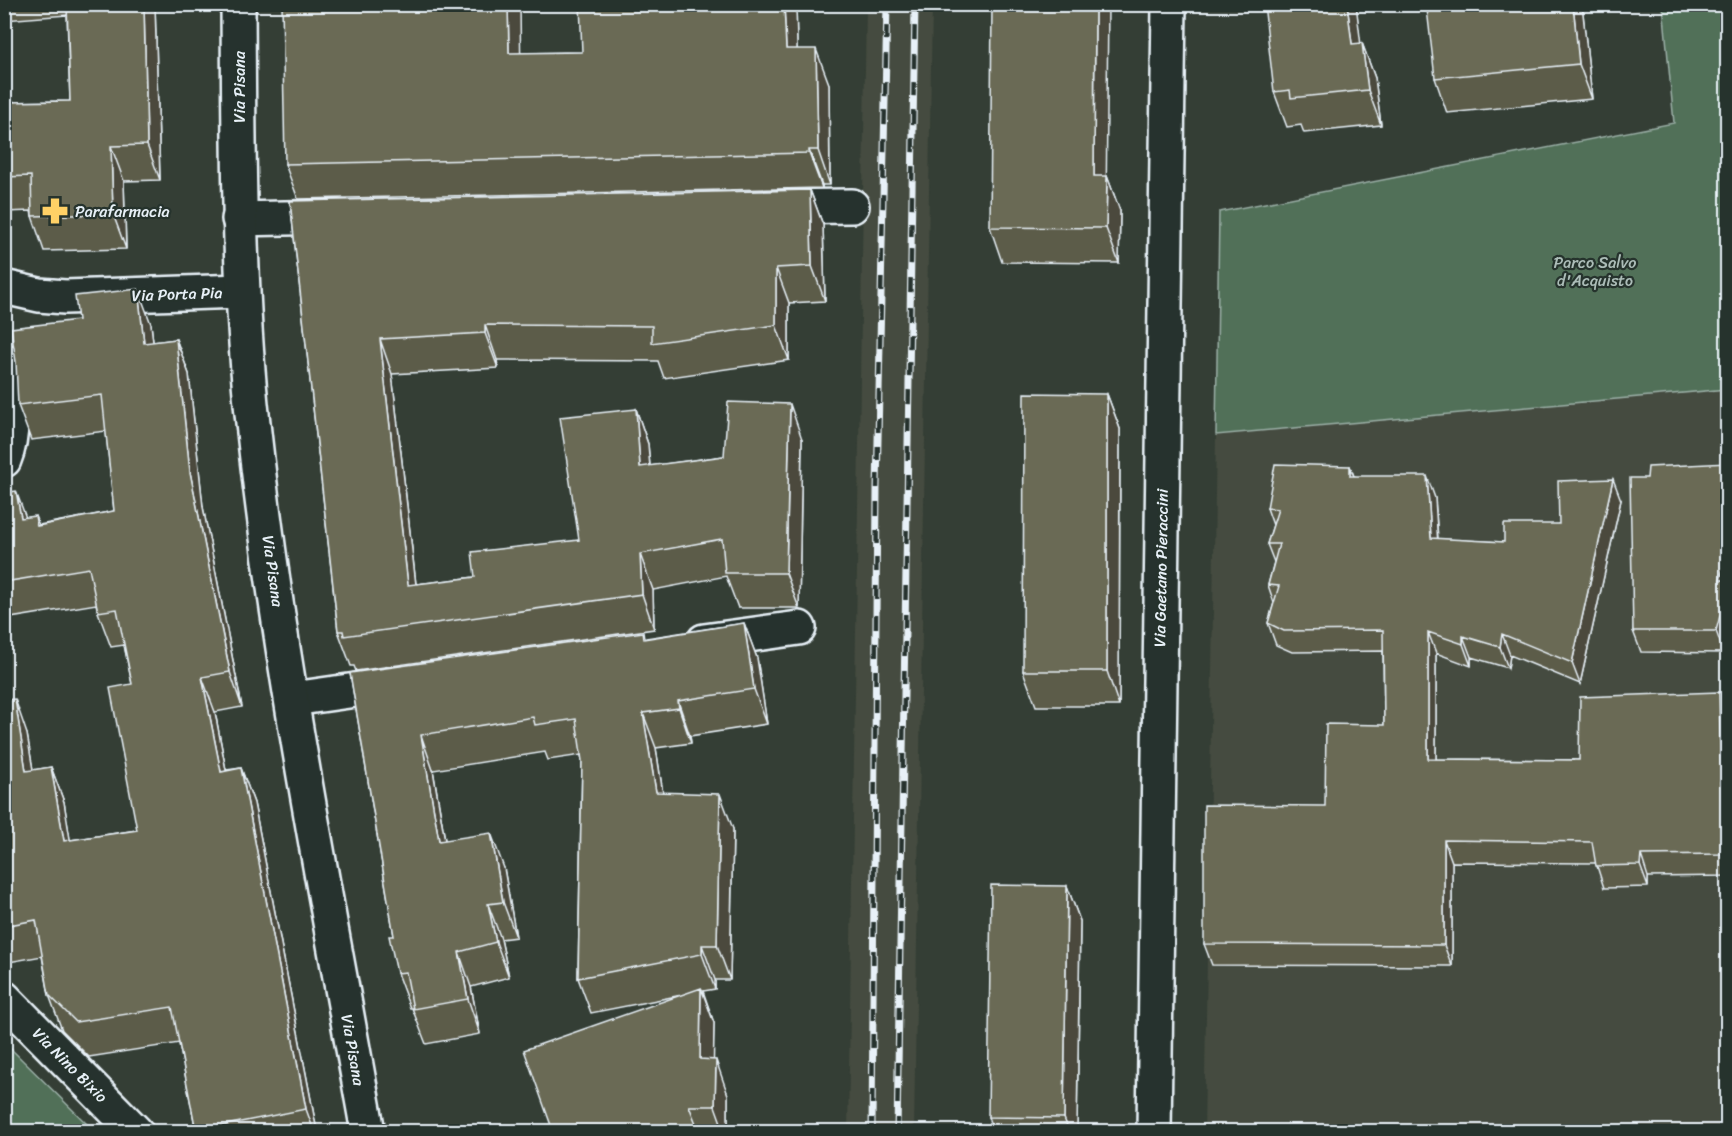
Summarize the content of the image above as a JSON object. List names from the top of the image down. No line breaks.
{"streets":{"street":["Via Pisana","Via Porta Pia","Via Gaetano Pieraccini","Via Nino Bixio"]},"crossings":[["Via Pisana","Via Porta Pia"]],"parks":["Parco Salvo d'Acquisto"],"places":{"pharmacy":["Parafarmacia"]}}
